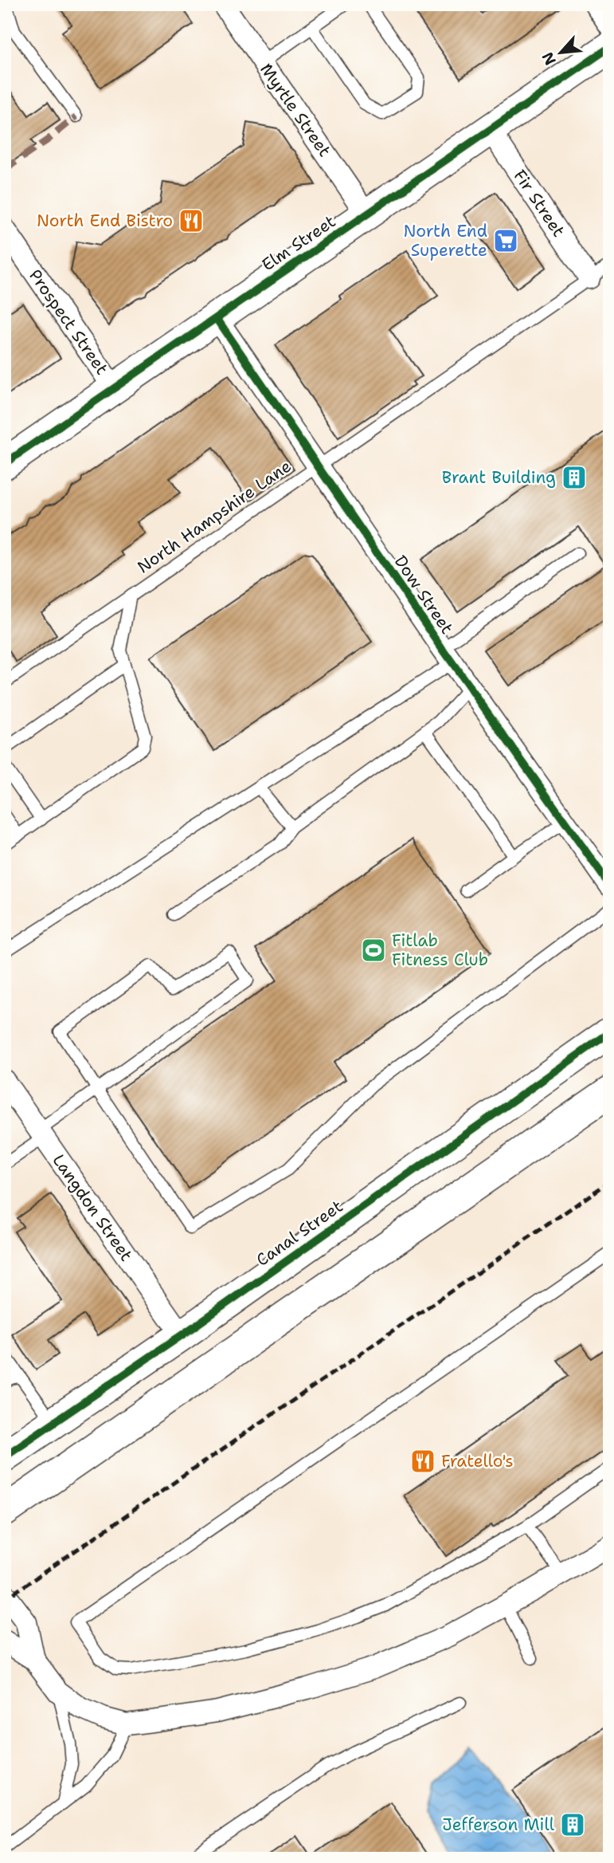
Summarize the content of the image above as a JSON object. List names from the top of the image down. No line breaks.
{"streets":{"street":["Myrtle Street","Fir Street","Elm Street","Prospect Street","Dow Street","Langdon Street","Canal Street"],"lane":["North Hampshire Lane"]},"crossings":[["Myrtle Street","Elm Street"],["Fir Street","Elm Street"],["Fir Street","North Hampshire Lane"],["Elm Street","Prospect Street"],["Elm Street","Dow Street"],["North Hampshire Lane","Dow Street"],["Langdon Street","Canal Street"]],"places":{"restaurant":["North End Bistro","Fratello's"],"supermarket":["North End Superette"],"building":["Brant Building","Jefferson Mill"],"sports":["Fitlab Fitness Club"]},"north":"bottom left"}
